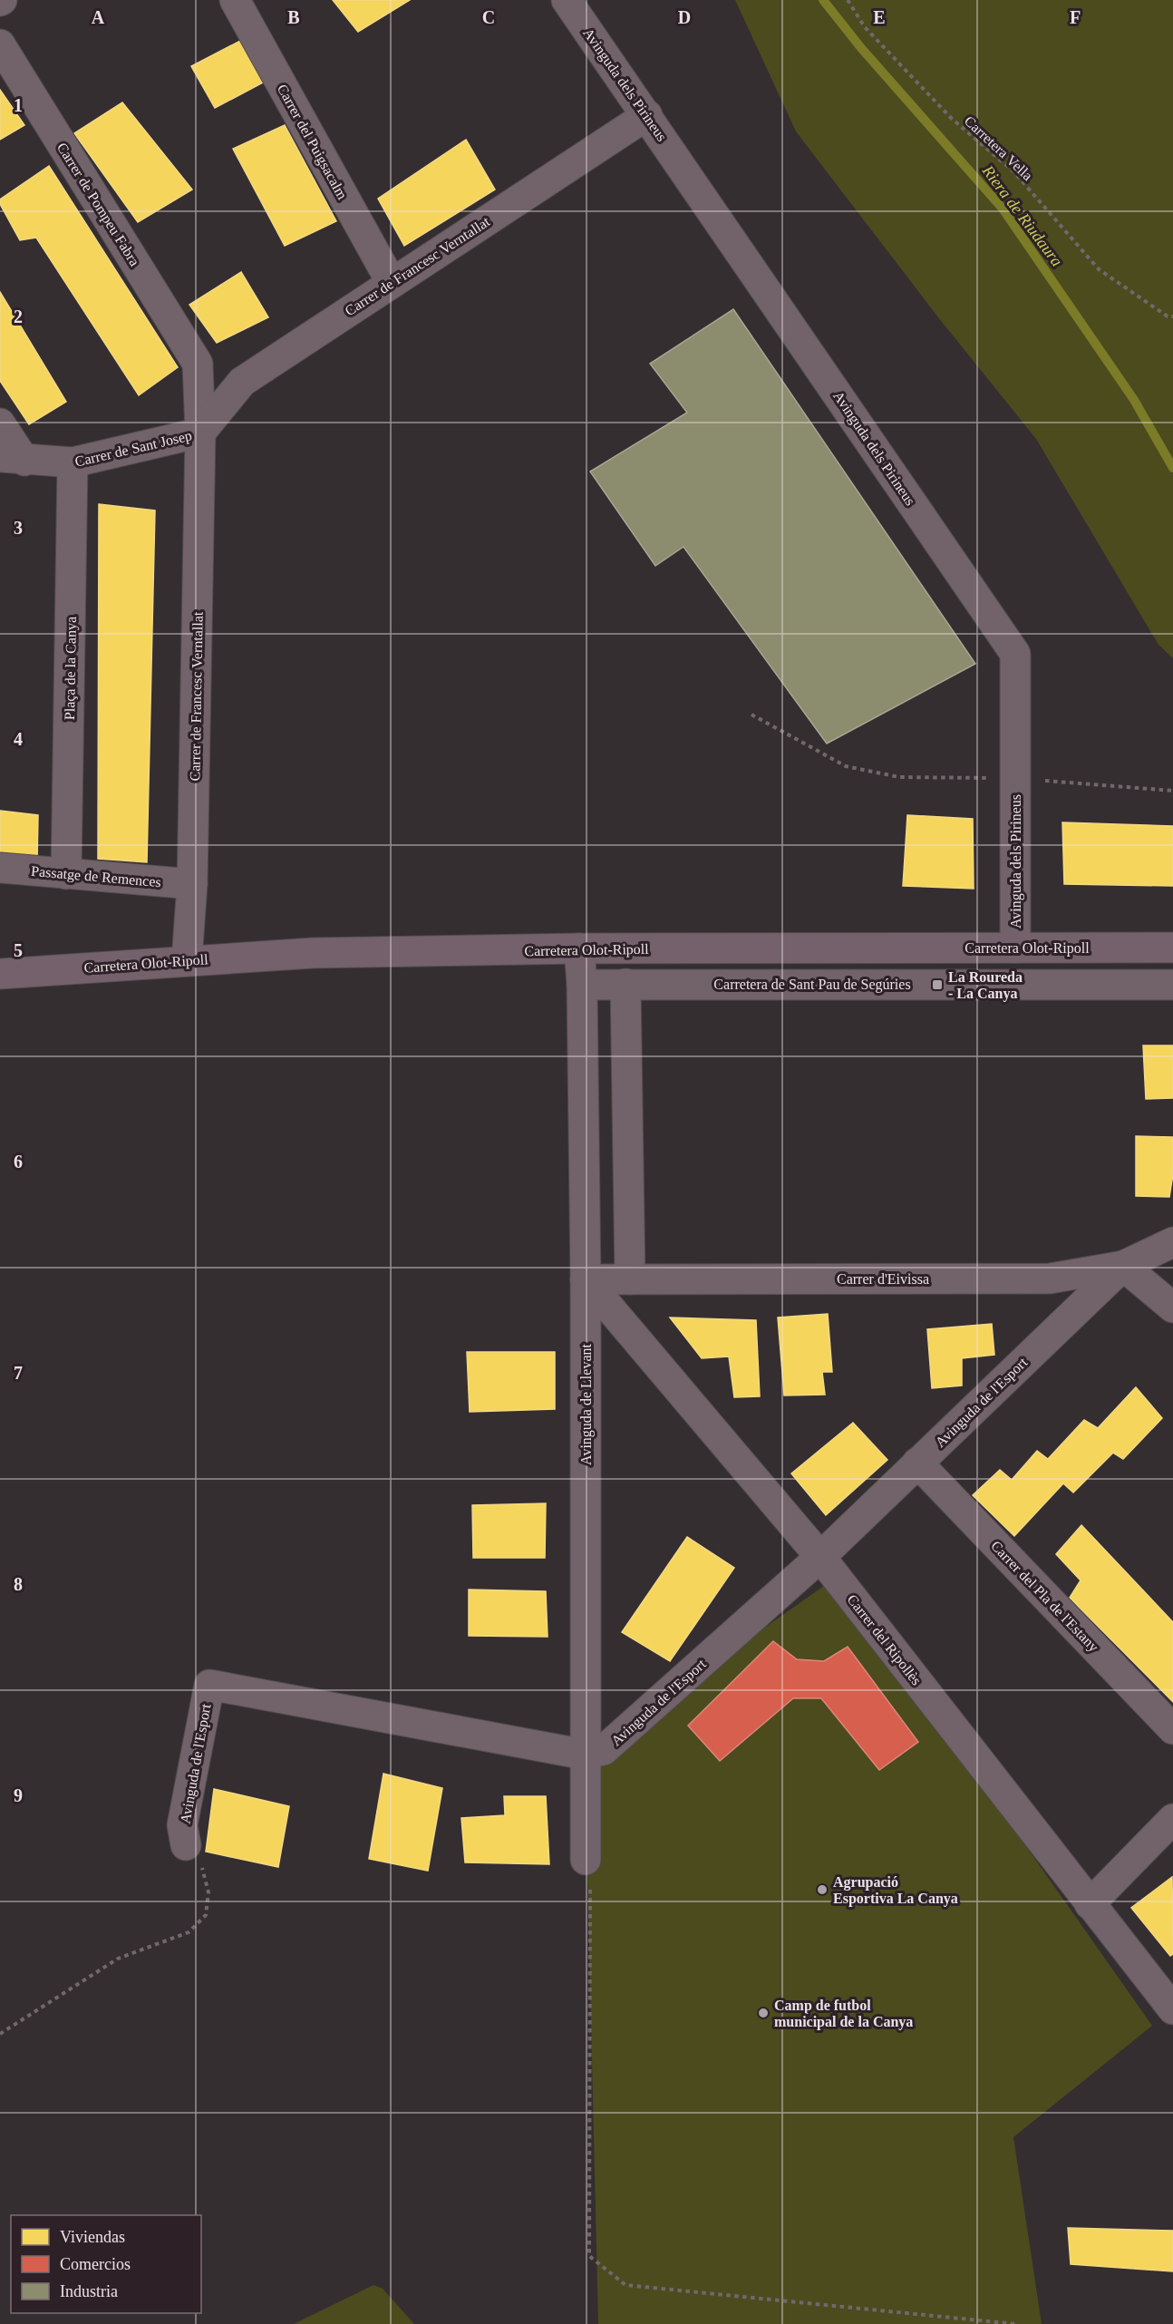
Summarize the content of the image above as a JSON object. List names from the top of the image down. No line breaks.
{"streets":{"main road":["Carretera Olot-Ripoll"],"street":["Avinguda dels Pirineus","Carrer del Puigsacalm","Carrer de Pompeu Fabra","Carrer de Francesc Verntallat","Carrer de Sant Josep","Plaça de la Canya","Passatge de Remences","Carretera de Sant Pau de Segúries","Carrer d'Eivissa","Avinguda de l'Esport","Avinguda de Llevant","Carrer del Pla de l'Estany","Carrer del Ripollès"],"path":["Carretera Vella"]},"crossings":[["Avinguda dels Pirineus","Carrer de Francesc Verntallat"],["Avinguda dels Pirineus","Carretera Olot-Ripoll"],["Carrer del Puigsacalm","Carrer de Francesc Verntallat"],["Carrer de Pompeu Fabra","Carrer de Francesc Verntallat"],["Carrer de Francesc Verntallat","Carrer de Sant Josep"],["Carrer de Francesc Verntallat","Passatge de Remences"],["Carrer de Francesc Verntallat","Carretera Olot-Ripoll"],["Carrer de Sant Josep","Plaça de la Canya"],["Plaça de la Canya","Passatge de Remences"],["Carretera Olot-Ripoll","Avinguda de Llevant"],["Carretera de Sant Pau de Segúries","Avinguda de Llevant"],["Carrer d'Eivissa","Avinguda de l'Esport"],["Carrer d'Eivissa","Avinguda de Llevant"],["Carrer d'Eivissa","Carrer del Ripollès"],["Avinguda de l'Esport","Avinguda de Llevant"],["Avinguda de l'Esport","Carrer del Pla de l'Estany"],["Avinguda de l'Esport","Carrer del Ripollès"],["Avinguda de Llevant","Carrer del Ripollès"]],"water":["Riera de Riudaura"],"places":{"transit":["La Roureda - La Canya"],"other":["Agrupació Esportiva La Canya","Camp de futbol municipal de la Canya"]},"legend":["Viviendas","Comercios","Industria"],"grid":{"columns":["A","B","C","D","E","F"],"rows":["1","2","3","4","5","6","7","8","9"]}}
